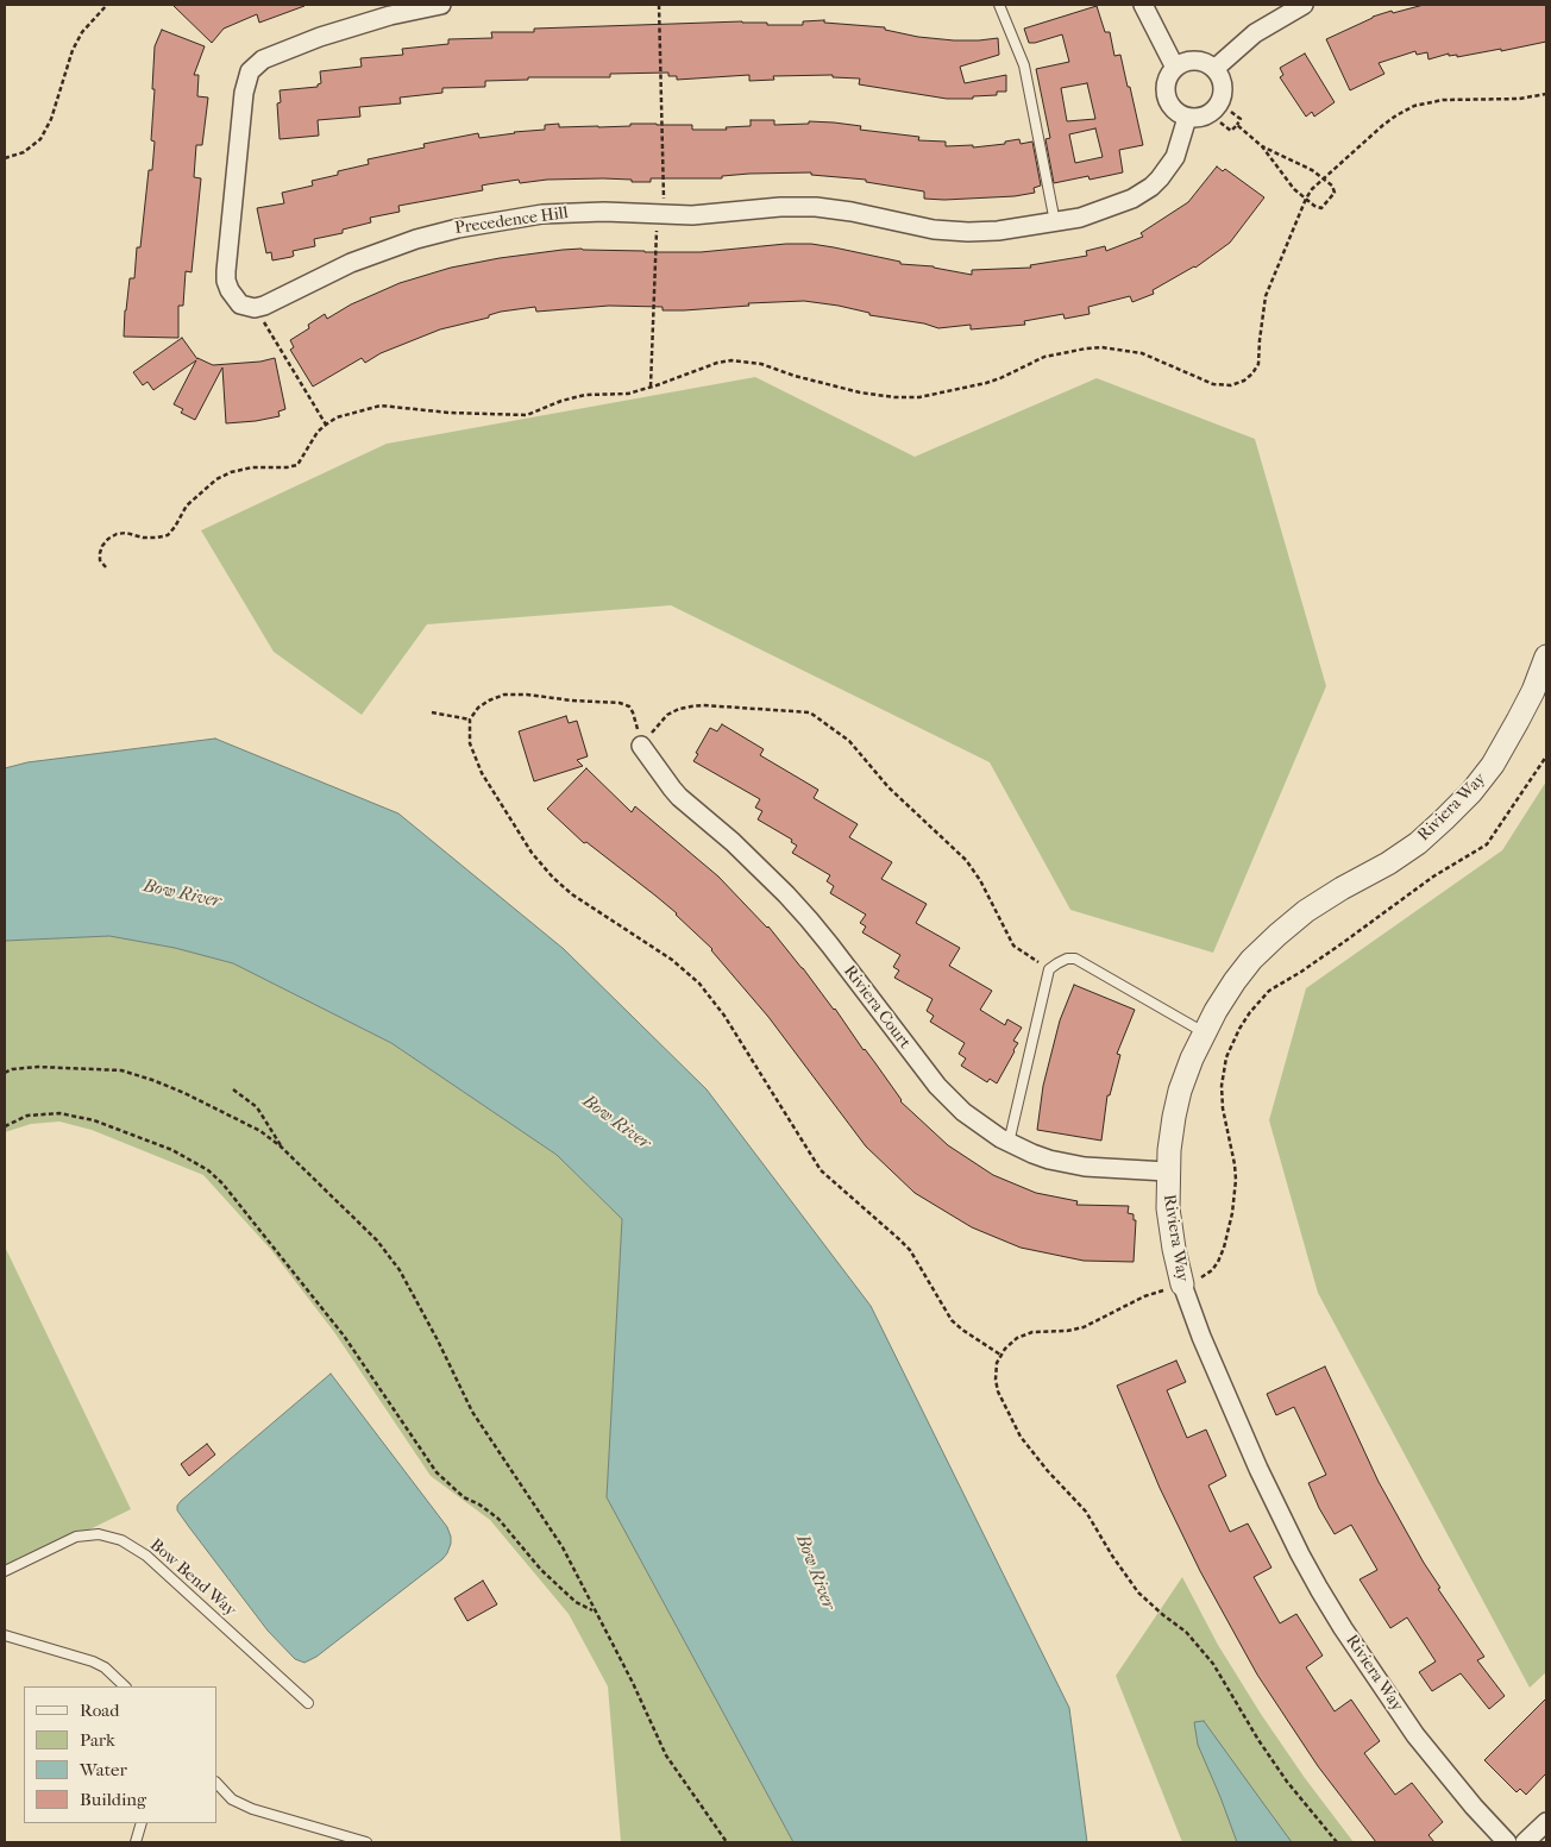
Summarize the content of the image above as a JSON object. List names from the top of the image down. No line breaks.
{"streets":{"street":["Precedence Hill","Riviera Way","Riviera Court"],"lane":["Bow Bend Way"]},"crossings":[["Riviera Way","Riviera Court"]],"water":["Bow River"],"legend":["Road","Park","Water","Building"]}
